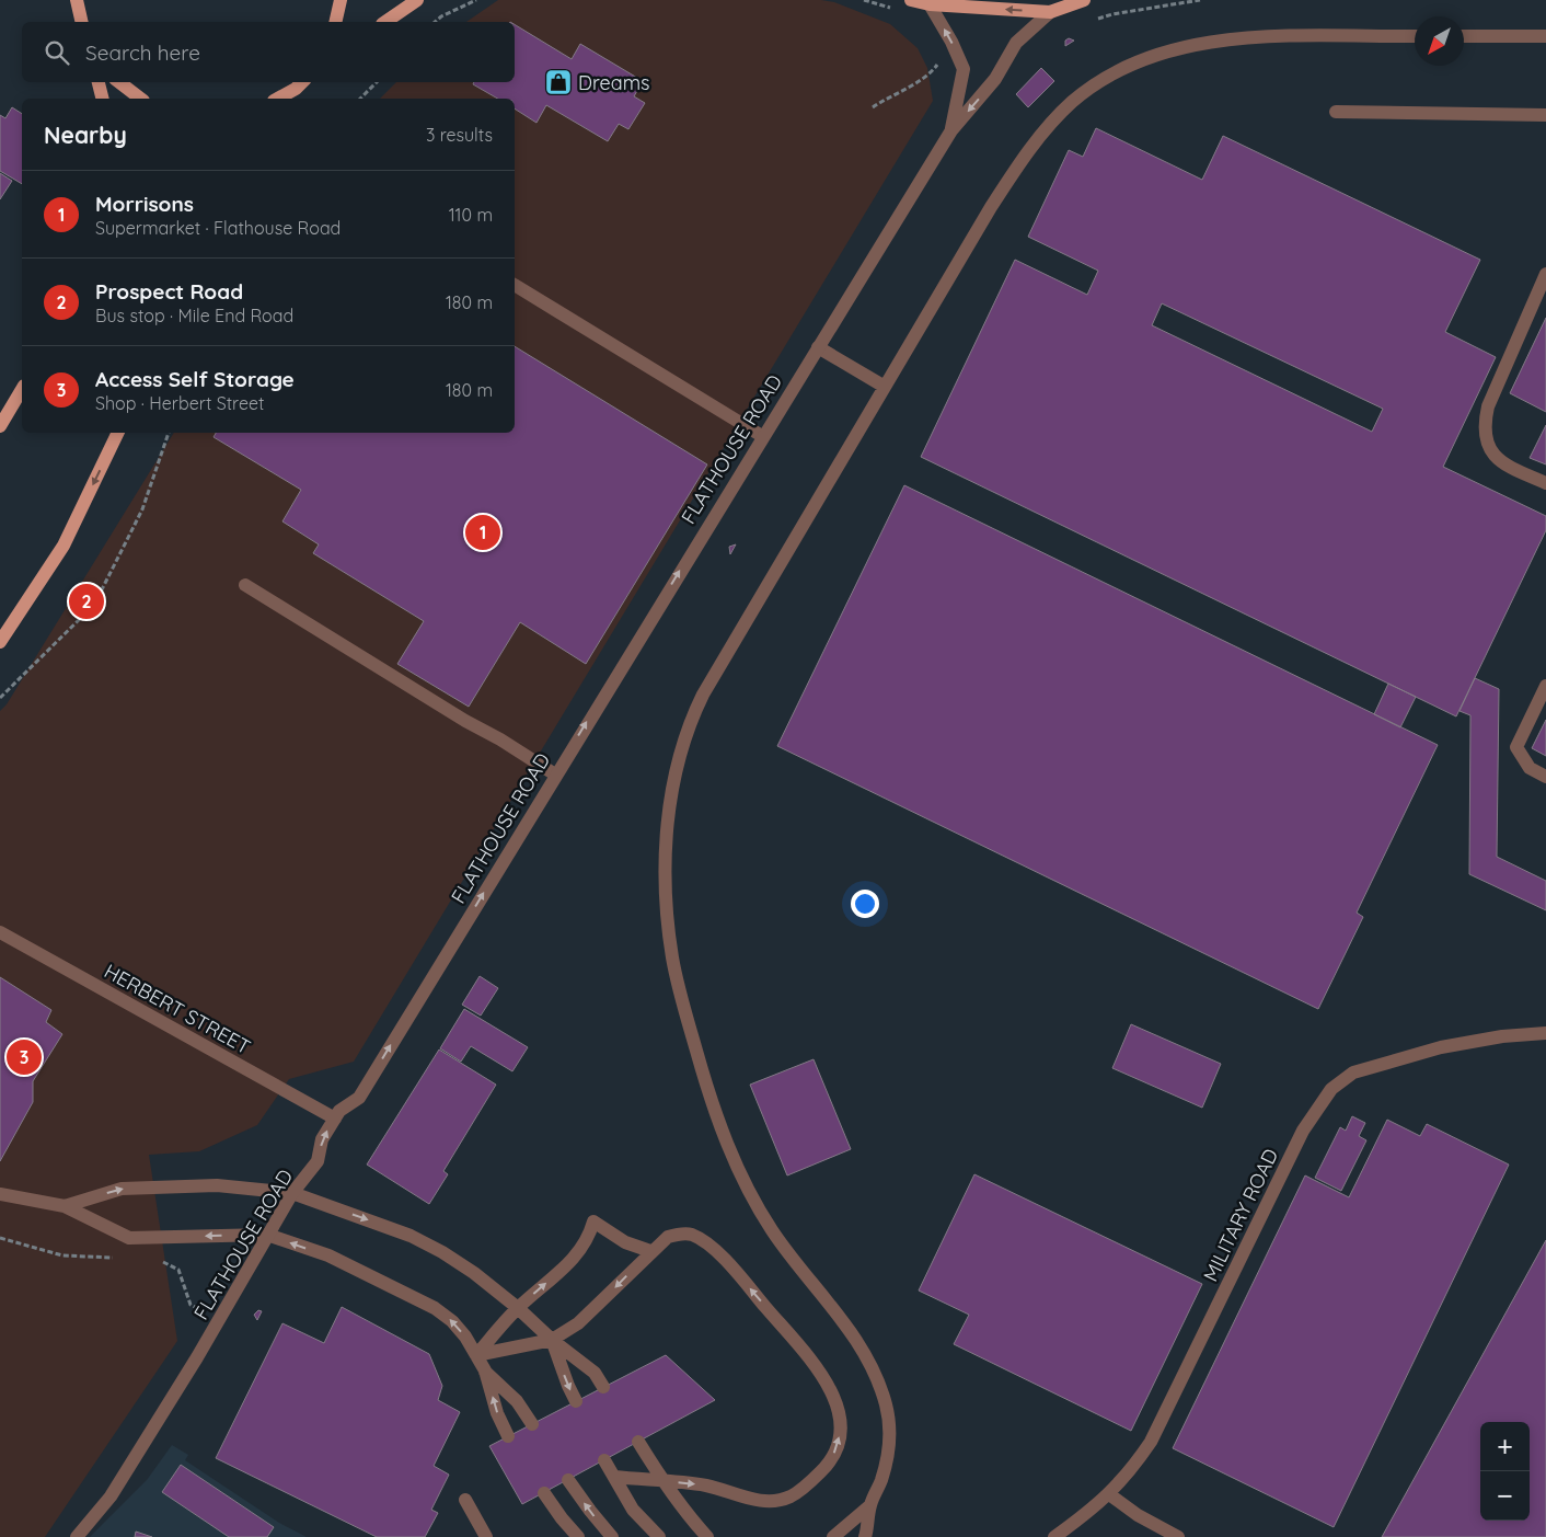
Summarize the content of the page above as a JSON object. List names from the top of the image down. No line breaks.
{"streets":{"street":["FLATHOUSE ROAD","HERBERT STREET","MILITARY ROAD"]},"crossings":[["FLATHOUSE ROAD","HERBERT STREET"]],"one_way":["FLATHOUSE ROAD"],"places":{"shop":["Dreams"]},"north":"bottom left","page":{"search":"Search here","heading":["Nearby","3 results"],"list":[{"mark":"1","name":"Morrisons","note":"Supermarket · Flathouse Road","value":"110 m"},{"mark":"2","name":"Prospect Road","note":"Bus stop · Mile End Road","value":"180 m"},{"mark":"3","name":"Access Self Storage","note":"Shop · Herbert Street","value":"180 m"}],"pins":["1","2","3"],"map_buttons":["+","−"]}}
